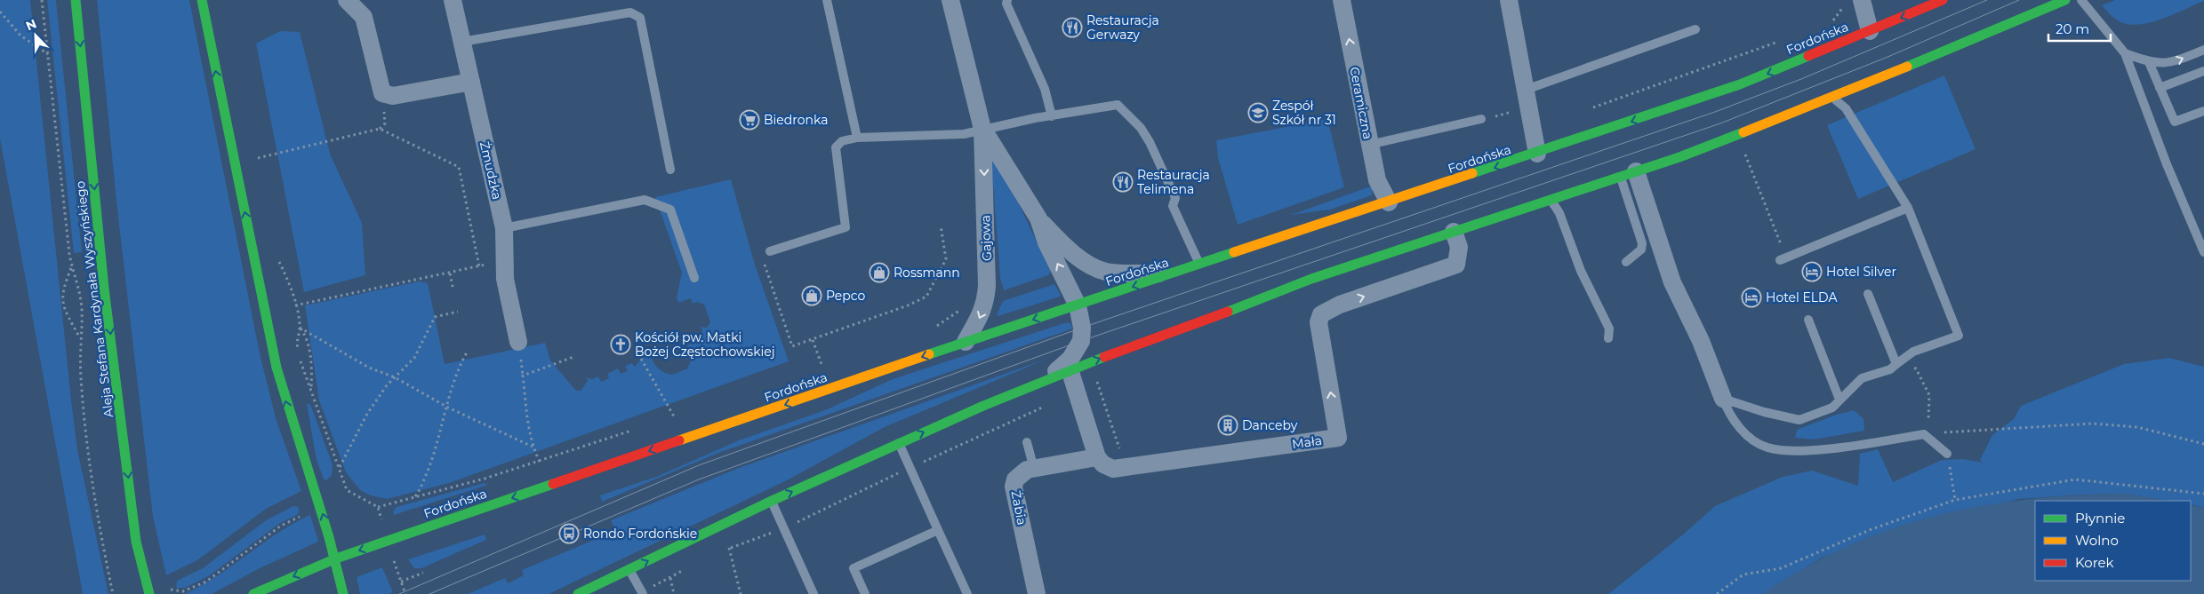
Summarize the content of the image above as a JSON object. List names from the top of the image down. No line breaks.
{"streets":{"main road":["Fordońska","Aleja Stefana Kardynała Wyszyńskiego"],"street":["Ceramiczna","Żmudzka","Gajowa","Mała","Żabia"]},"crossings":[["Fordońska","Ceramiczna"],["Fordońska","Gajowa"],["Mała","Żabia"]],"one_way":["Ceramiczna","Aleja Stefana Kardynała Wyszyńskiego"],"places":{"restaurant":["Restauracja Gerwazy","Restauracja Telimena"],"school or university":["Zespół Szkół nr 31"],"supermarket":["Biedronka"],"hotel":["Hotel Silver","Hotel ELDA"],"shop":["Rossmann","Pepco"],"church":["Kościół pw. Matki Bożej Częstochowskiej"],"building":["Danceby"],"bus stop":["Rondo Fordońskie"]},"legend":["Płynnie","Wolno","Korek"],"scale_bar":"20 m","north":"top left"}
